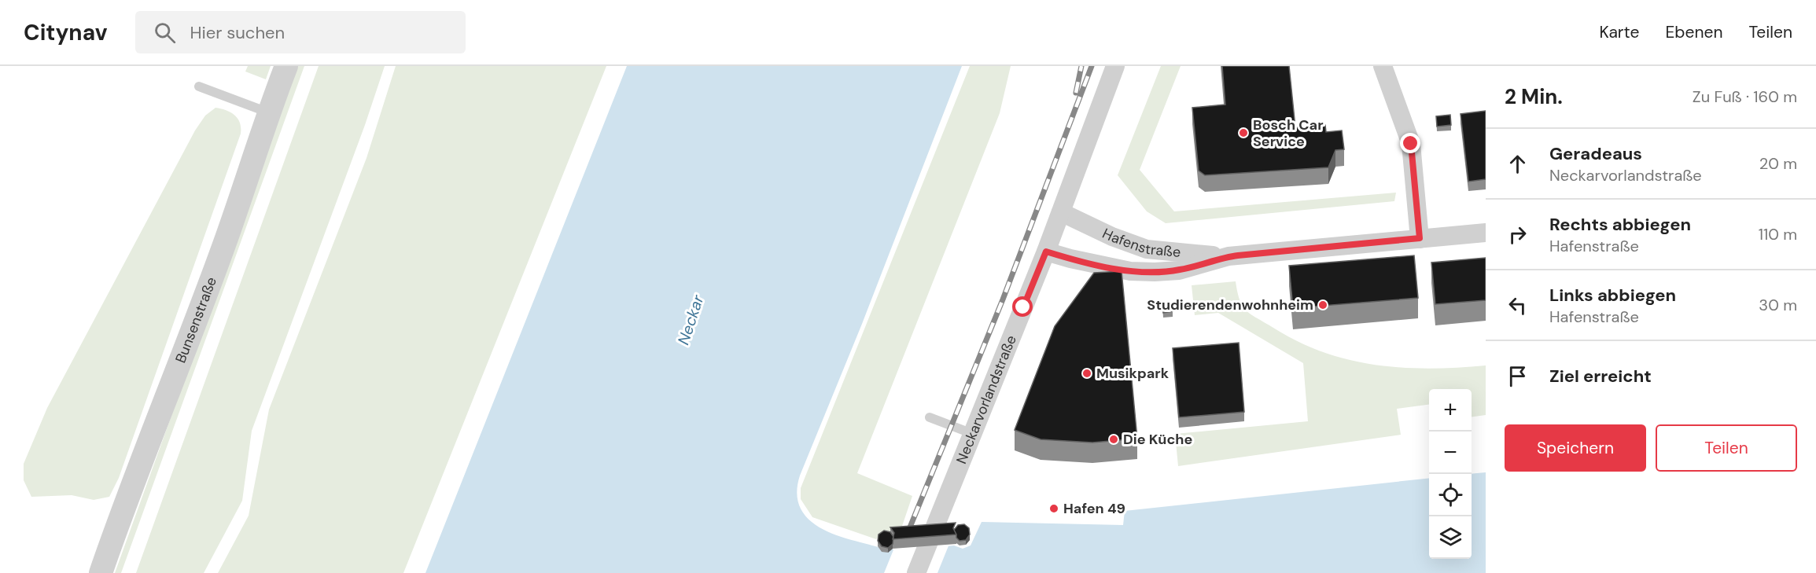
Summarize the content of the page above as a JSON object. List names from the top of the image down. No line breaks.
{"streets":{"street":["Hafenstraße","Bunsenstraße","Neckarvorlandstraße"]},"crossings":[["Hafenstraße","Neckarvorlandstraße"]],"water":["Neckar"],"places":["Bosch Car Service","Studierendenwohnheim","Musikpark","Die Küche","Hafen 49"],"page":{"header":"Citynav","search":"Hier suchen","nav":["Karte","Ebenen","Teilen"],"heading":["2 Min.","Zu Fuß · 160 m"],"list":[["Geradeaus","Neckarvorlandstraße","20 m"],["Rechts abbiegen","Hafenstraße","110 m"],["Links abbiegen","Hafenstraße","30 m"],"Ziel erreicht"],"map_buttons":["+","−"],"buttons":["Speichern","Teilen"]}}
